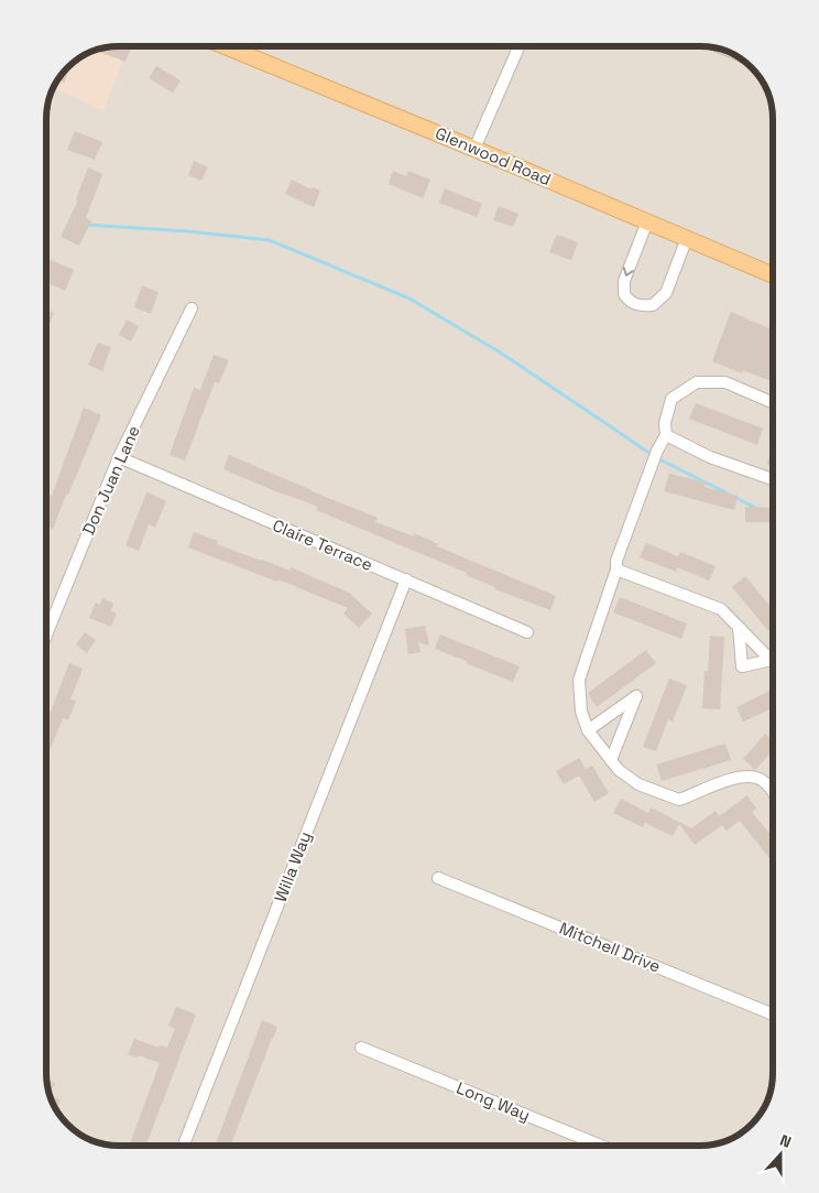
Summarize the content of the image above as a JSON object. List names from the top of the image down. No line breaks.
{"streets":{"main road":["Glenwood Road"],"street":["Don Juan Lane","Claire Terrace","Willa Way","Mitchell Drive","Long Way"]},"crossings":[["Don Juan Lane","Claire Terrace"],["Claire Terrace","Willa Way"]],"north":"top"}
